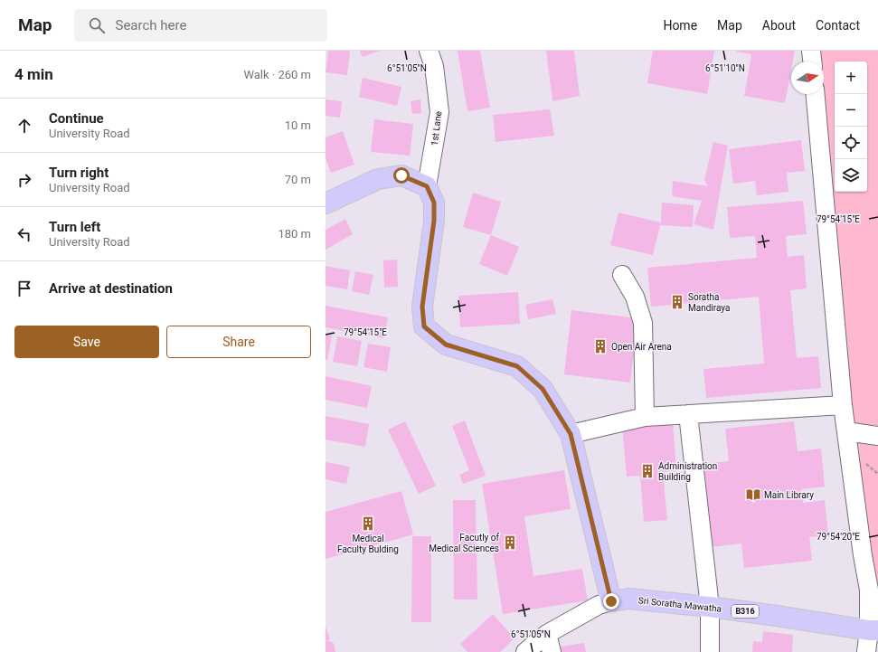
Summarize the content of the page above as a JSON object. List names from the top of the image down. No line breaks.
{"streets":{"main road":["Sri Soratha Mawatha","B316"],"street":["1st Lane"]},"places":{"building":["Soratha Mandiraya","Open Air Arena","Administration Building","Medical Faculty Bulding","Facutly of Medical Sciences"],"library":["Main Library"]},"north":"right","page":{"header":"Map","search":"Search here","nav":["Home","Map","About","Contact"],"heading":["4 min","Walk · 260 m"],"map_buttons":["+","−"],"list":[["Continue","University Road","10 m"],["Turn right","University Road","70 m"],["Turn left","University Road","180 m"],"Arrive at destination"],"buttons":["Save","Share"]},"coordinates":["6°51'05\"N","6°51'10\"N","79°54'15\"E","79°54'20\"E"]}
